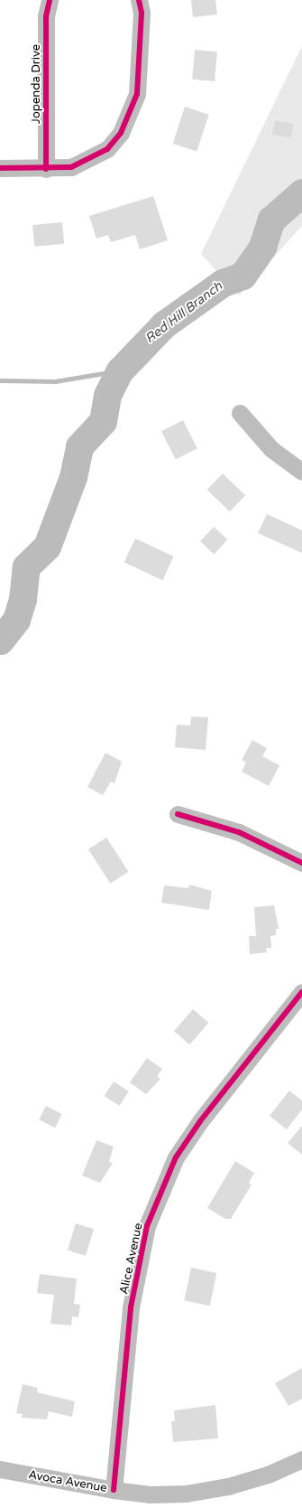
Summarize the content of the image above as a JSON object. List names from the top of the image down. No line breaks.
{"streets":{"street":["Jopenda Drive","Alice Avenue","Avoca Avenue"]},"crossings":[["Alice Avenue","Avoca Avenue"]],"water":["Red Hill Branch"]}
